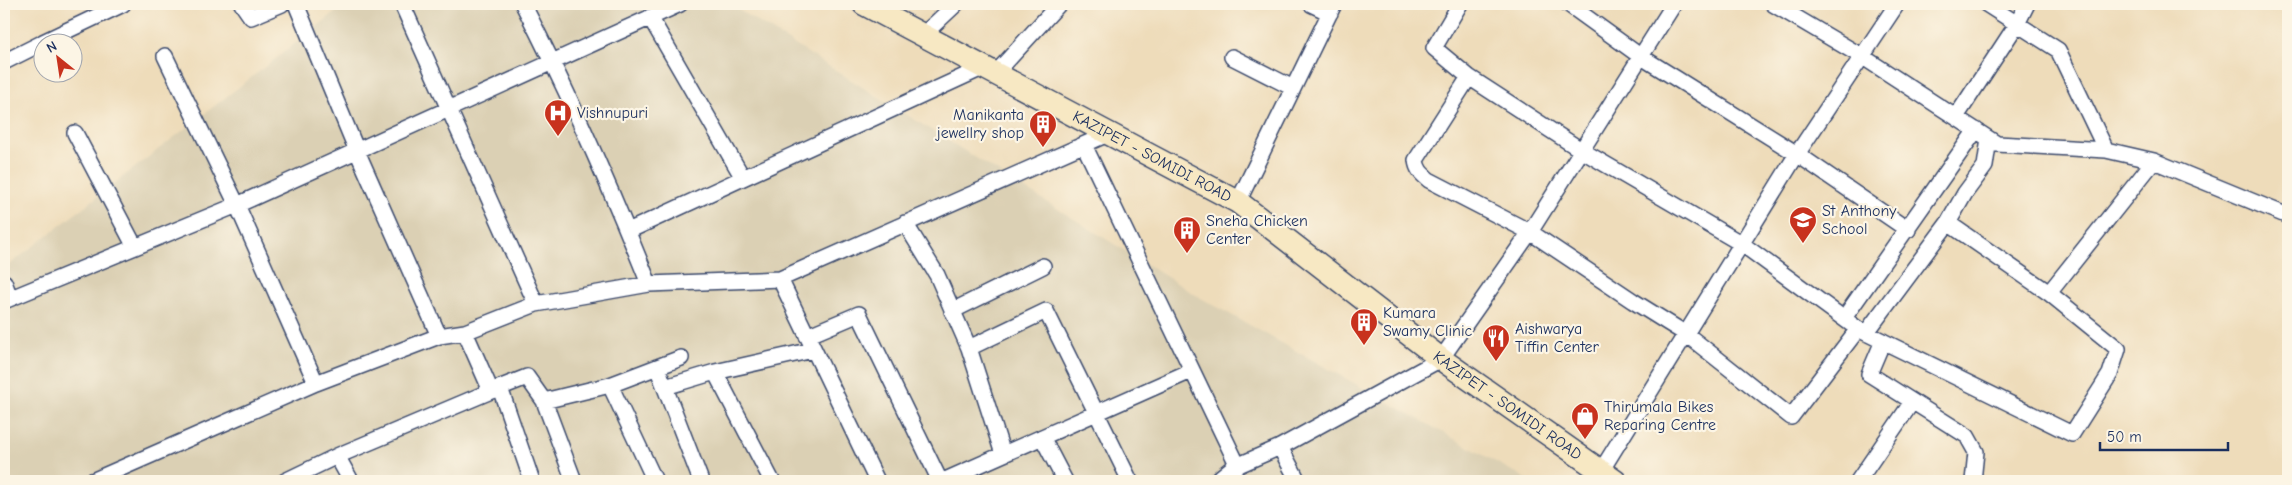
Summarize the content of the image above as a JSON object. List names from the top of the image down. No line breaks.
{"streets":{"street":["KAZIPET - SOMIDI ROAD"]},"places":{"hospital":["Vishnupuri"],"building":["Manikanta jewellry shop","Sneha Chicken Center","Kumara Swamy Clinic"],"school or university":["St Anthony School"],"restaurant":["Aishwarya Tiffin Center"],"shop":["Thirumala Bikes Reparing Centre"]},"scale_bar":"50 m","north":"top left"}
